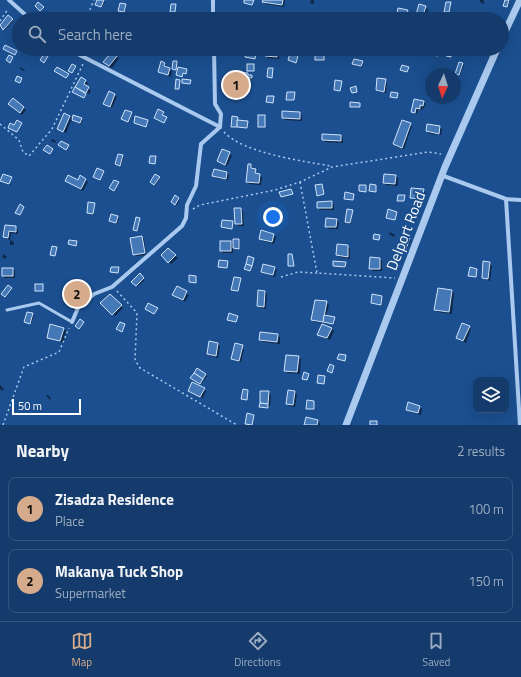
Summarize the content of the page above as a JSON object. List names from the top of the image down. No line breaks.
{"streets":{"street":["Delport Road"]},"scale_bar":"50 m","north":"bottom","page":{"search":"Search here","pins":["1","2"],"scale":"50 m","heading":["Nearby","2 results"],"list":[{"mark":"1","name":"Zisadza Residence","note":"Place","value":"100 m"},{"mark":"2","name":"Makanya Tuck Shop","note":"Supermarket","value":"150 m"}],"nav":["Map","Directions","Saved"]}}
